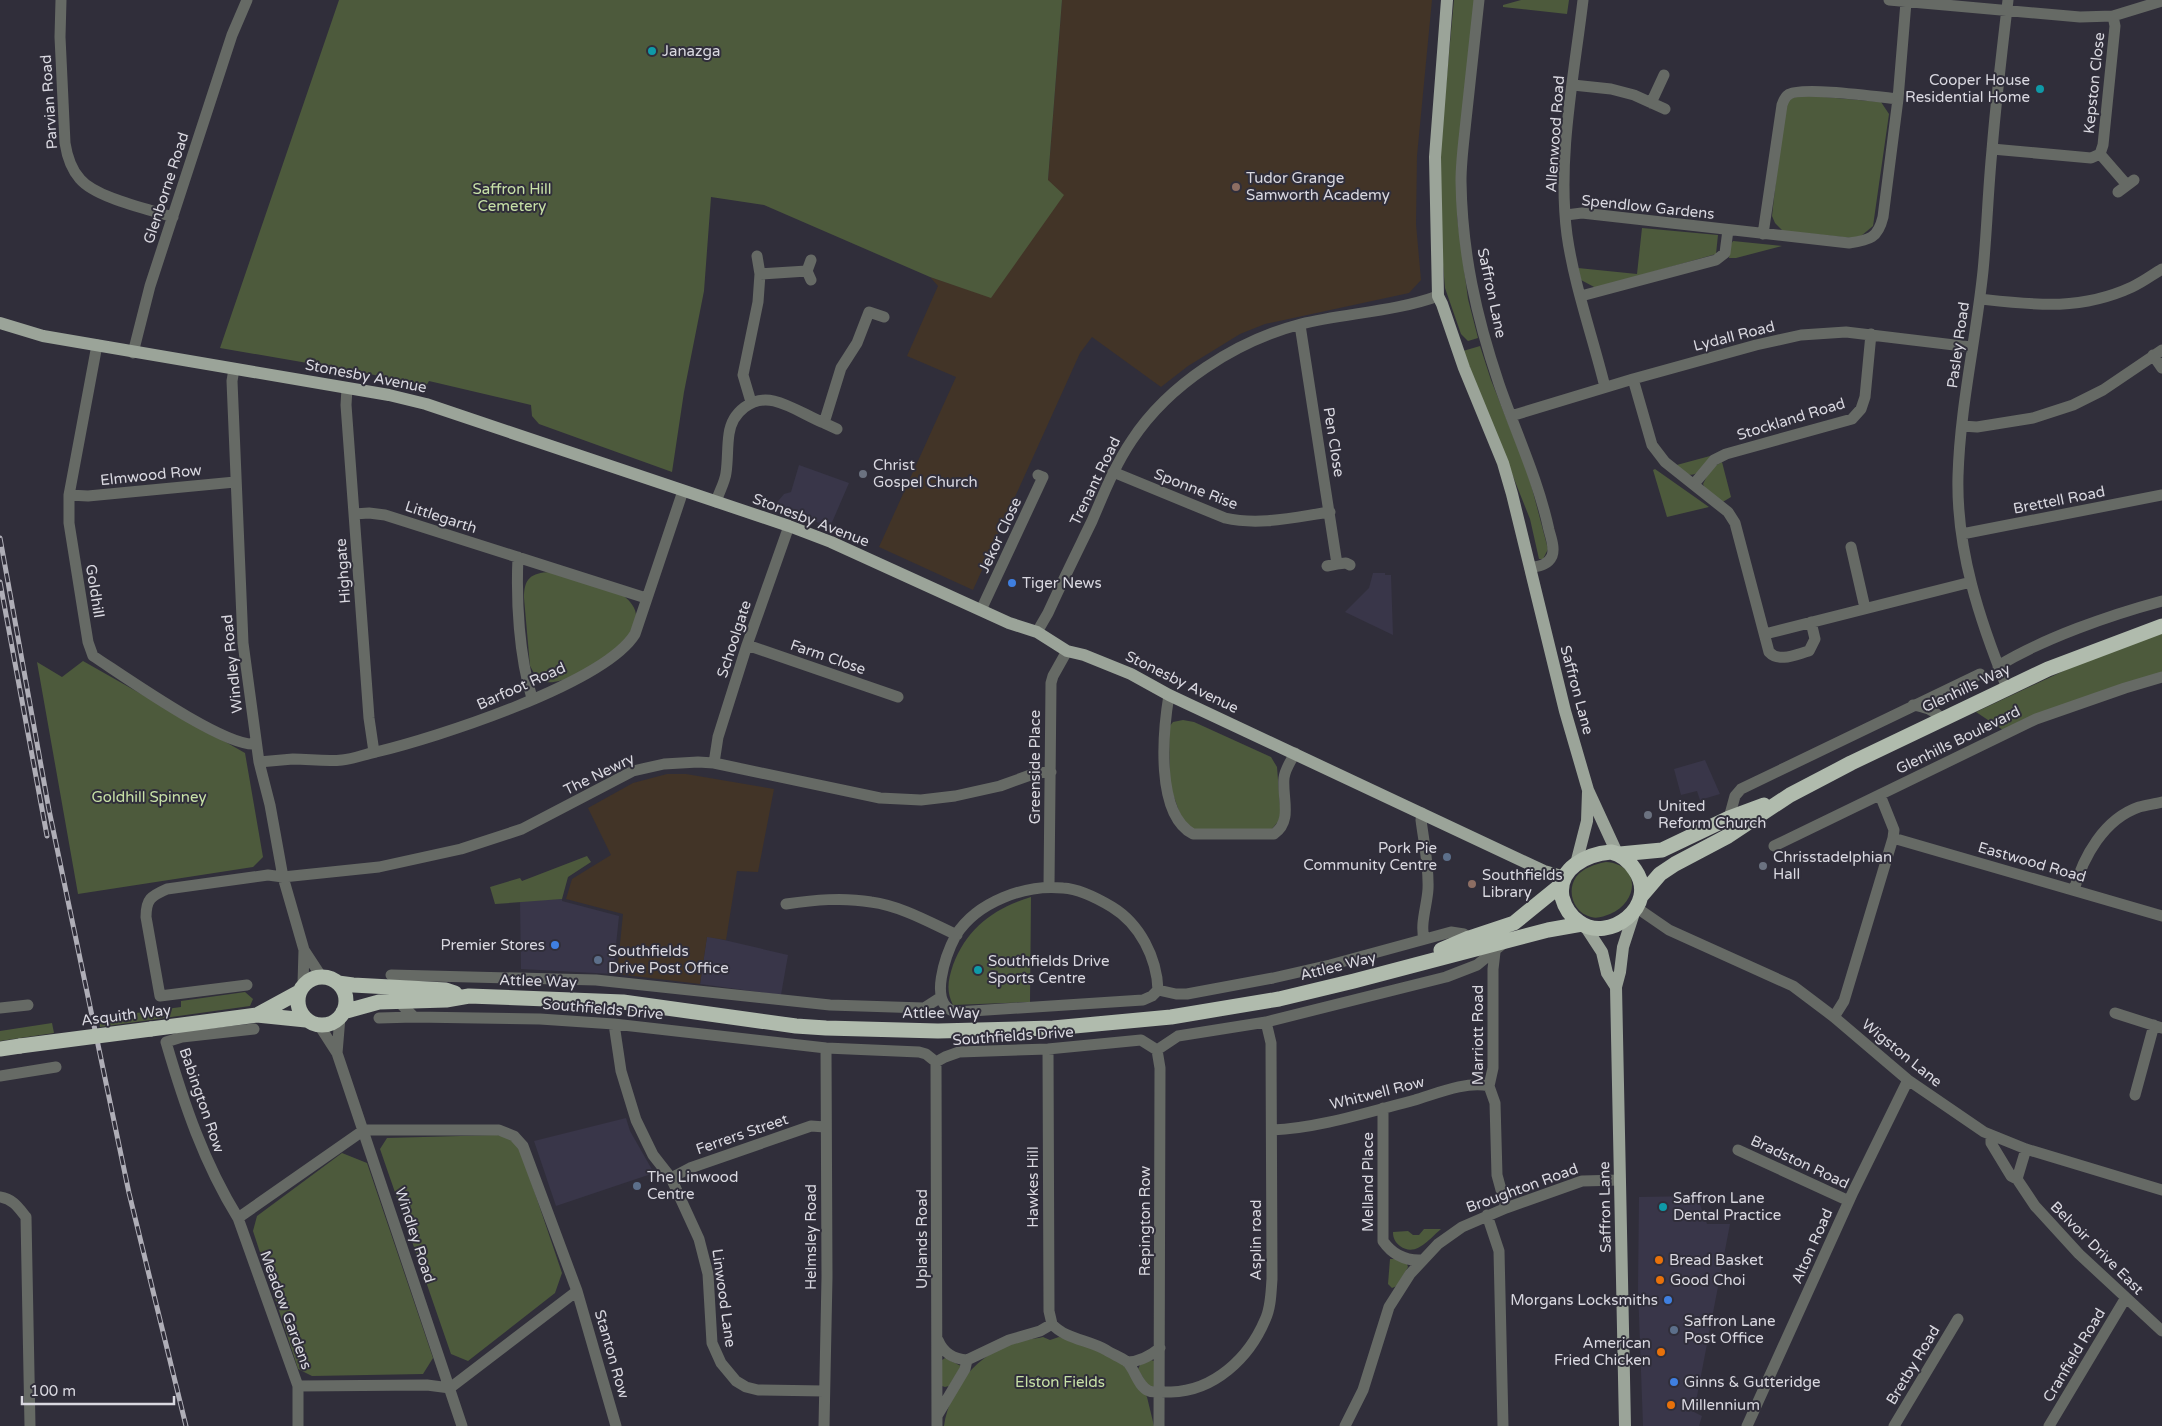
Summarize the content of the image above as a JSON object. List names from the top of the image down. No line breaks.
{"streets":{"highway":["Glenhills Way","Attlee Way","Asquith Way"],"main road":["Saffron Lane","Stonesby Avenue"],"street":["Kepston Close","Parvian Road","Allenwood Road","Glenborne Road","Spendlow Gardens","Lydall Road","Pasley Road","Stockland Road","Pen Close","Elmwood Row","Trenant Road","Sponne Rise","Brettell Road","Littlegarth","Jekor Close","Highgate","Goldhill","Schoolgate","Farm Close","Windley Road","Barfoot Road","Glenhills Boulevard","Greenside Place","The Newry","Eastwood Road","Southfields Drive","Marriott Road","Wigston Lane","Whitwell Row","Babington Row","Ferrers Street","Bradston Road","Melland Place","Hawkes Hill","Broughton Road","Repington Row","Helmsley Road","Uplands Road","Asplin road","Alton Road","Belvoir Drive East","Linwood Lane","Meadow Gardens","Stanton Row","Cranfield Road","Bretby Road"]},"crossings":[["Kepston Close","Pasley Road"],["Parvian Road","Glenborne Road"],["Allenwood Road","Spendlow Gardens"],["Allenwood Road","Lydall Road"],["Glenborne Road","Stonesby Avenue"],["Saffron Lane","Lydall Road"],["Saffron Lane","Stonesby Avenue"],["Saffron Lane","Trenant Road"],["Saffron Lane","Glenhills Way"],["Saffron Lane","Attlee Way"],["Saffron Lane","Wigston Lane"],["Saffron Lane","Broughton Road"],["Lydall Road","Pasley Road"],["Lydall Road","Stockland Road"],["Pasley Road","Brettell Road"],["Pasley Road","Glenhills Way"],["Stonesby Avenue","Trenant Road"],["Stonesby Avenue","Jekor Close"],["Stonesby Avenue","Highgate"],["Stonesby Avenue","Goldhill"],["Stonesby Avenue","Schoolgate"],["Stonesby Avenue","Windley Road"],["Stonesby Avenue","Barfoot Road"],["Stonesby Avenue","Glenhills Way"],["Stonesby Avenue","Greenside Place"],["Stonesby Avenue","Attlee Way"],["Stonesby Avenue","Wigston Lane"],["Pen Close","Trenant Road"],["Pen Close","Sponne Rise"],["Elmwood Row","Goldhill"],["Elmwood Row","Windley Road"],["Trenant Road","Sponne Rise"],["Littlegarth","Highgate"],["Littlegarth","Barfoot Road"],["Highgate","Barfoot Road"],["Goldhill","Windley Road"],["Schoolgate","Farm Close"],["Schoolgate","The Newry"],["Windley Road","Barfoot Road"],["Windley Road","The Newry"],["Windley Road","Attlee Way"],["Windley Road","Asquith Way"],["Windley Road","Meadow Gardens"],["Glenhills Way","Glenhills Boulevard"],["Glenhills Way","Attlee Way"],["Glenhills Way","Wigston Lane"],["Greenside Place","The Newry"],["Attlee Way","Asquith Way"],["Attlee Way","Wigston Lane"],["Southfields Drive","Hawkes Hill"],["Southfields Drive","Repington Row"],["Southfields Drive","Helmsley Road"],["Southfields Drive","Uplands Road"],["Southfields Drive","Linwood Lane"],["Asquith Way","Babington Row"],["Marriott Road","Whitwell Row"],["Marriott Road","Broughton Road"],["Wigston Lane","Alton Road"],["Wigston Lane","Belvoir Drive East"],["Whitwell Row","Melland Place"],["Whitwell Row","Asplin road"],["Babington Row","Meadow Gardens"],["Ferrers Street","Helmsley Road"],["Ferrers Street","Linwood Lane"],["Bradston Road","Alton Road"],["Melland Place","Broughton Road"],["Repington Row","Asplin road"],["Helmsley Road","Linwood Lane"],["Belvoir Drive East","Cranfield Road"]],"parks":["Saffron Hill Cemetery","Goldhill Spinney","Elston Fields"],"places":["Janazga","Cooper House Residential Home","Tudor Grange Samworth Academy","Christ Gospel Church","Tiger News","United Reform Church","Pork Pie Community Centre","Chrisstadelphian Hall","Southfields Library","Premier Stores","Southfields Drive Post Office","Southfields Drive Sports Centre","The Linwood Centre","Saffron Lane Dental Practice","Bread Basket","Good Choi","Morgans Locksmiths","Saffron Lane Post Office","American Fried Chicken","Ginns & Gutteridge","Millennium"],"scale_bar":"100 m"}
